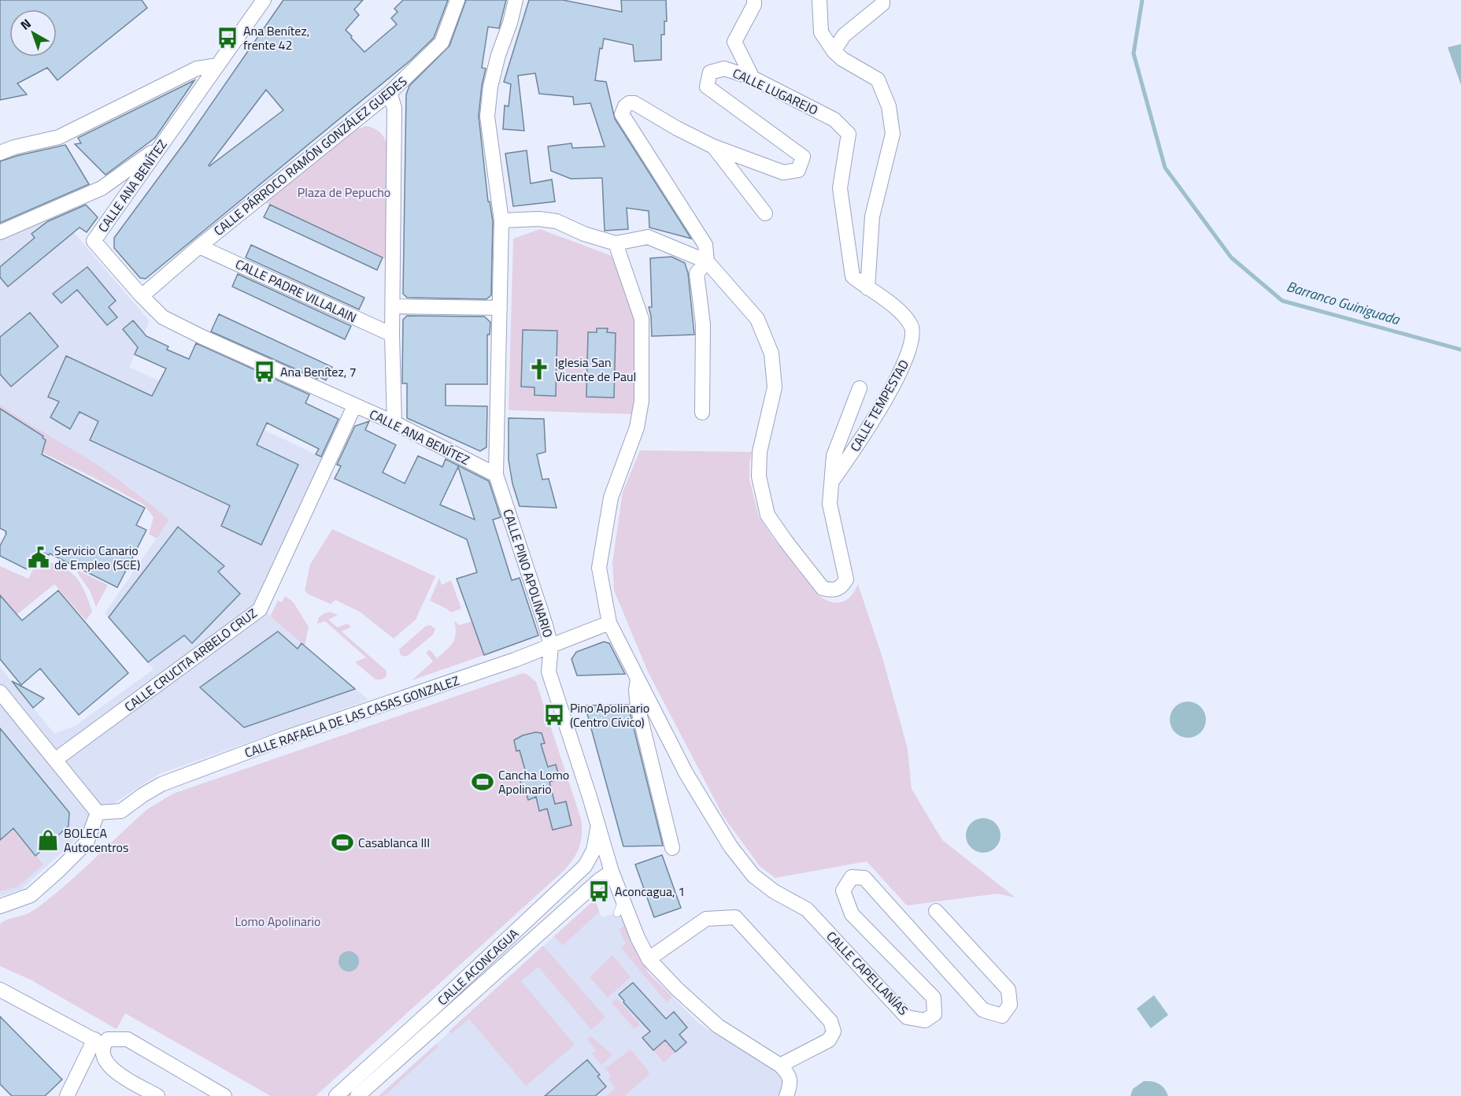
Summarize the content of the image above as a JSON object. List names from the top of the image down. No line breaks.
{"streets":{"street":["CALLE LUGAREJO","CALLE PÁRROCO RAMÓN GONZÁLEZ GUEDES","CALLE ANA BENÍTEZ","CALLE PADRE VILLALAIN","CALLE TEMPESTAD","CALLE PINO APOLINARIO","CALLE CRUCITA ARBELO CRUZ","CALLE RAFAELA DE LAS CASAS GONZALEZ","CALLE ACONCAGUA","CALLE CAPELLANÍAS"]},"crossings":[["CALLE LUGAREJO","CALLE TEMPESTAD"],["CALLE PÁRROCO RAMÓN GONZÁLEZ GUEDES","CALLE ANA BENÍTEZ"],["CALLE PÁRROCO RAMÓN GONZÁLEZ GUEDES","CALLE PADRE VILLALAIN"],["CALLE ANA BENÍTEZ","CALLE PINO APOLINARIO"],["CALLE ANA BENÍTEZ","CALLE CRUCITA ARBELO CRUZ"],["CALLE TEMPESTAD","CALLE PINO APOLINARIO"],["CALLE TEMPESTAD","CALLE CAPELLANÍAS"],["CALLE PINO APOLINARIO","CALLE RAFAELA DE LAS CASAS GONZALEZ"],["CALLE PINO APOLINARIO","CALLE ACONCAGUA"],["CALLE RAFAELA DE LAS CASAS GONZALEZ","CALLE CAPELLANÍAS"]],"water":["Barranco Guiniguada"],"parks":["Plaza de Pepucho","Lomo Apolinario"],"places":{"bus stop":["Ana Benítez, frente 42","Ana Benítez, 7","Pino Apolinario (Centro Cívico)","Aconcagua, 1"],"church":["Iglesia San Vicente de Paul"],"public building":["Servicio Canario de Empleo (SCE)"],"sports":["Cancha Lomo Apolinario","Casablanca III"],"shop":["BOLECA Autocentros"]},"north":"top left"}
